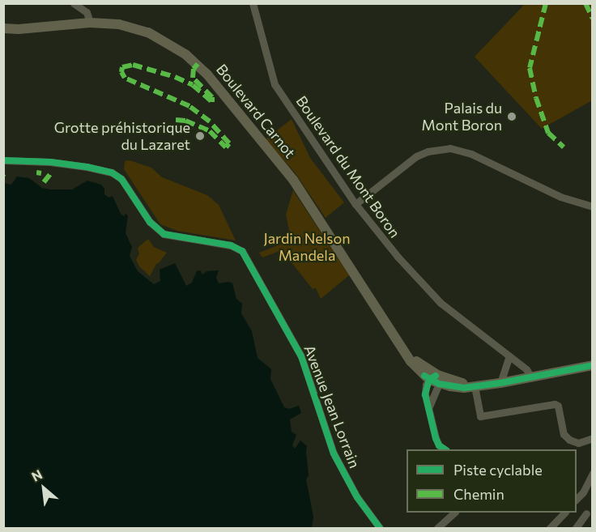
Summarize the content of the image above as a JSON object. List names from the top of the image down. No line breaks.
{"streets":{"main road":["Boulevard Carnot"],"street":["Boulevard du Mont Boron","Avenue Jean Lorrain"]},"parks":["Jardin Nelson Mandela"],"places":["Palais du Mont Boron","Grotte préhistorique du Lazaret"],"legend":["Piste cyclable","Chemin"],"north":"top left"}
